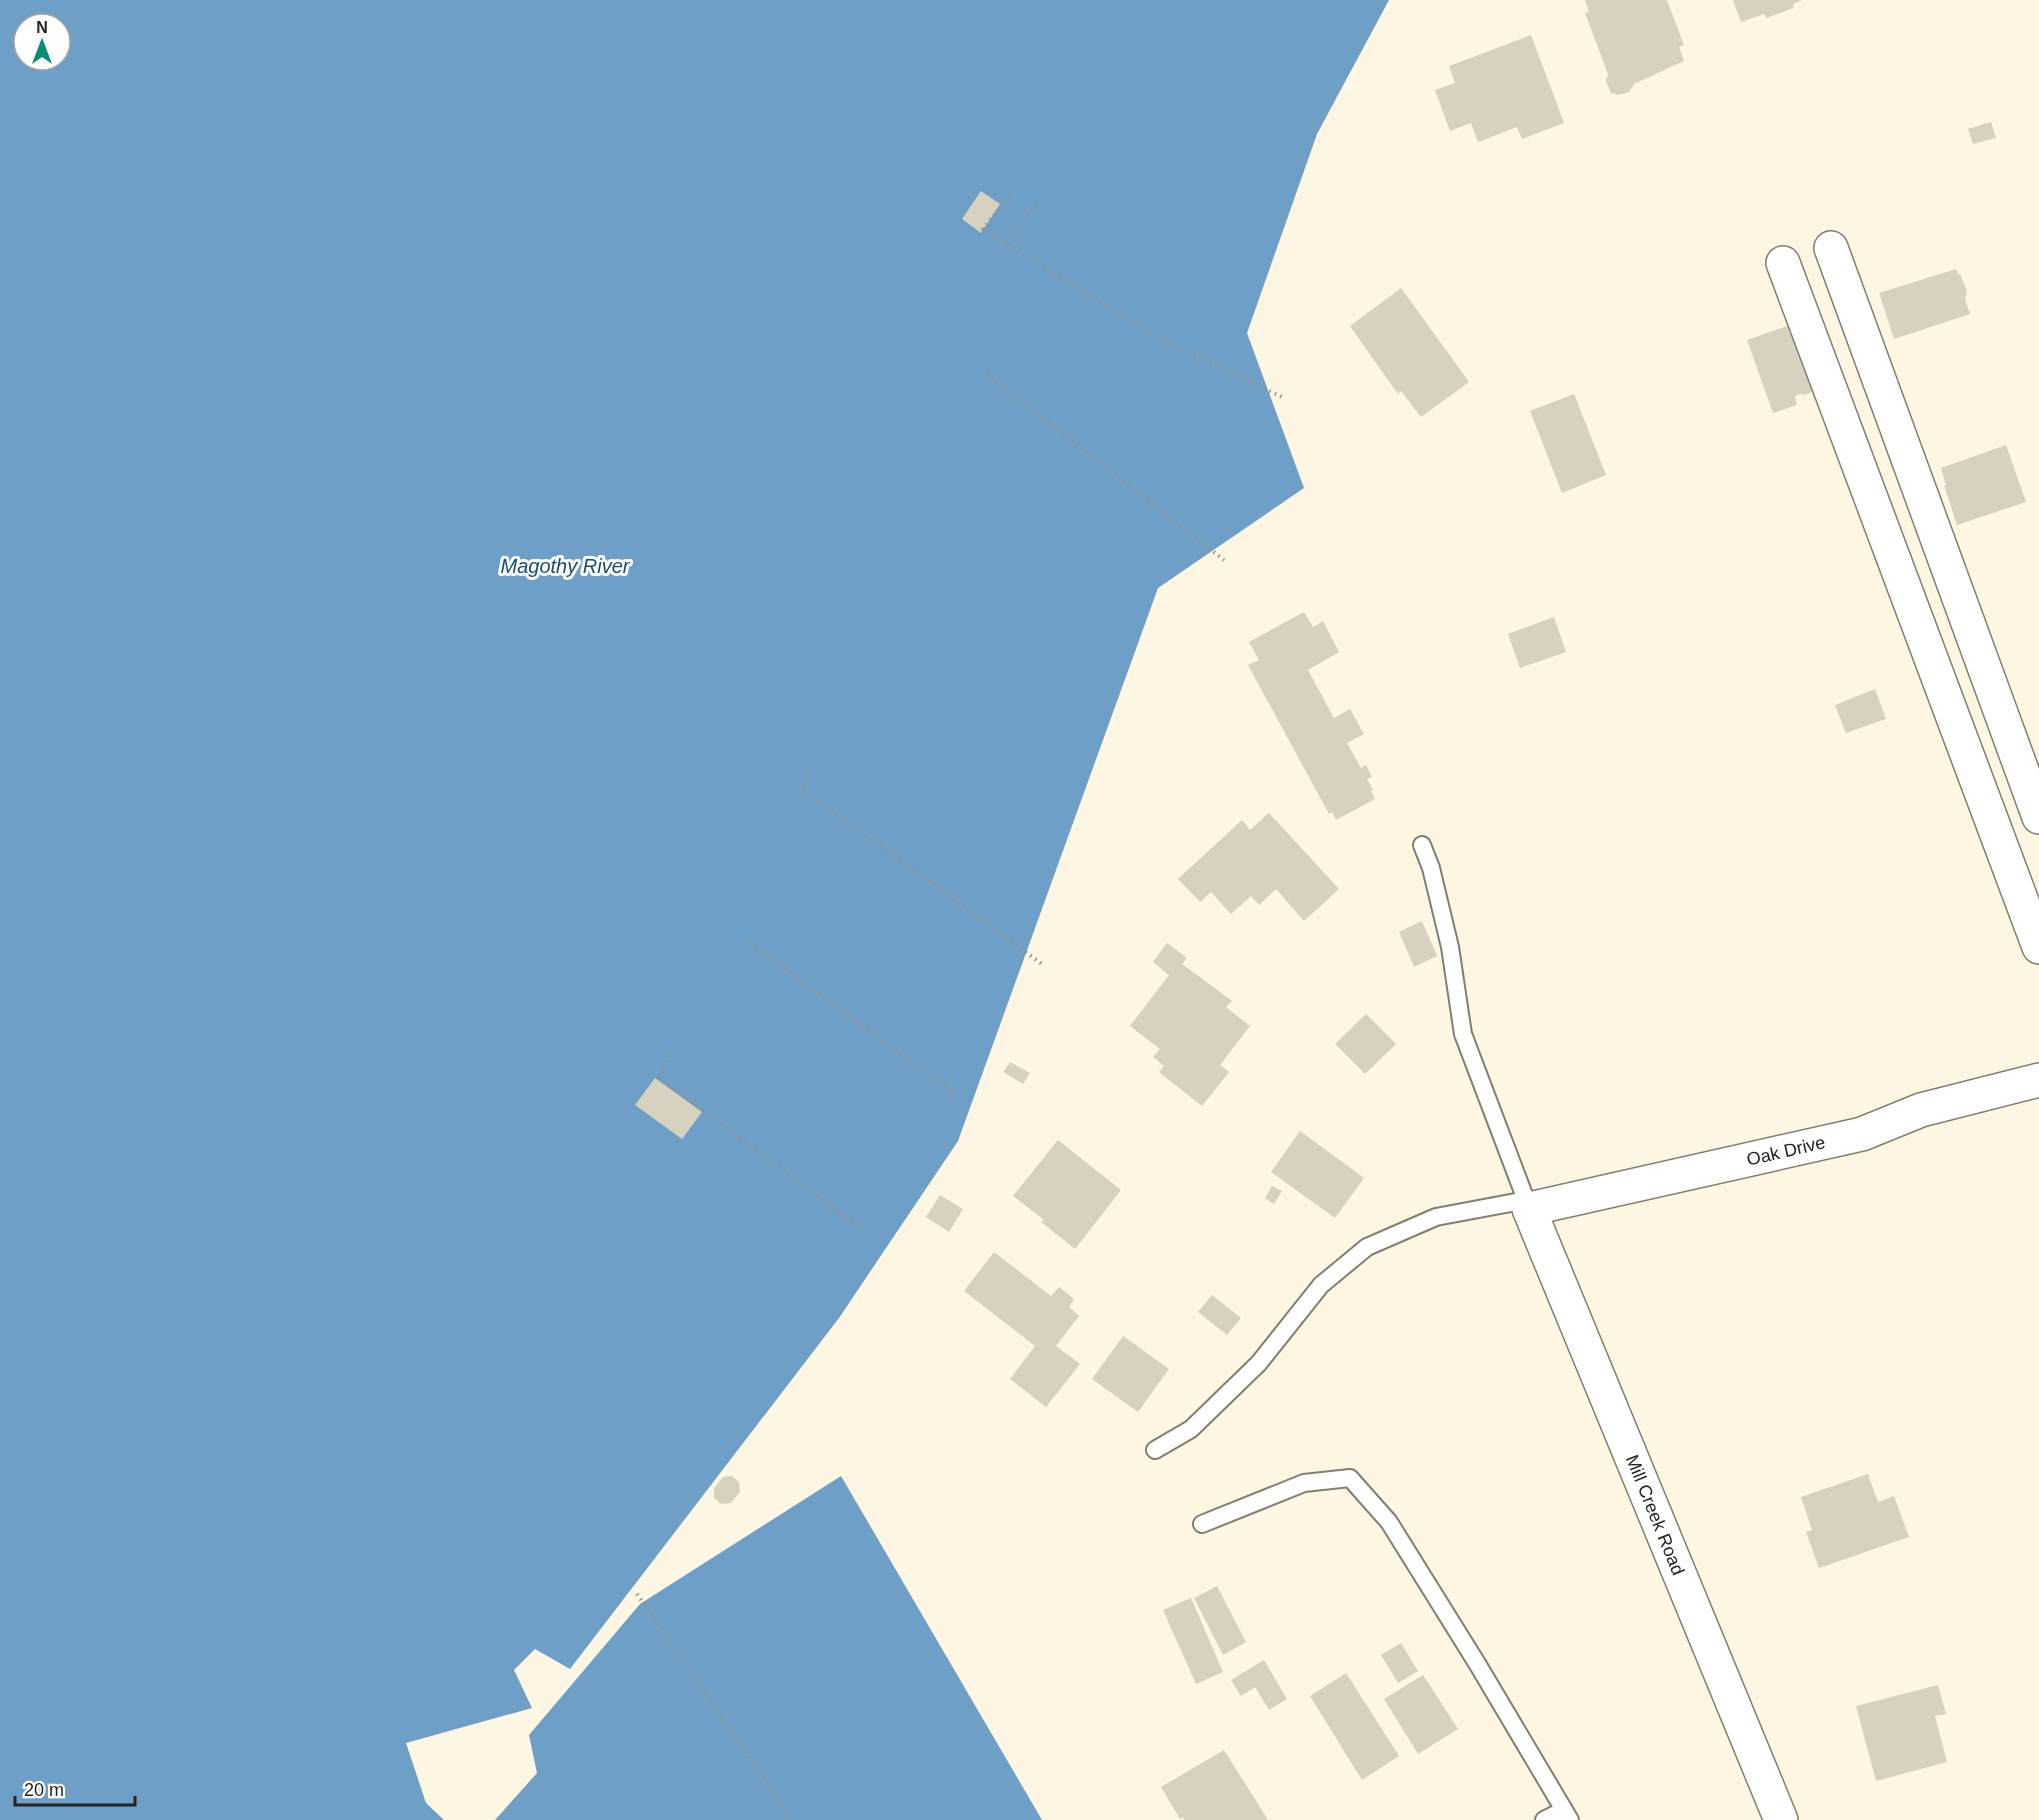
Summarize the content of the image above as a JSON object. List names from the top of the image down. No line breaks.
{"streets":{"street":["Oak Drive","Mill Creek Road"]},"crossings":[["Oak Drive","Mill Creek Road"]],"water":["Magothy River"],"scale_bar":"20 m","north":"top"}
